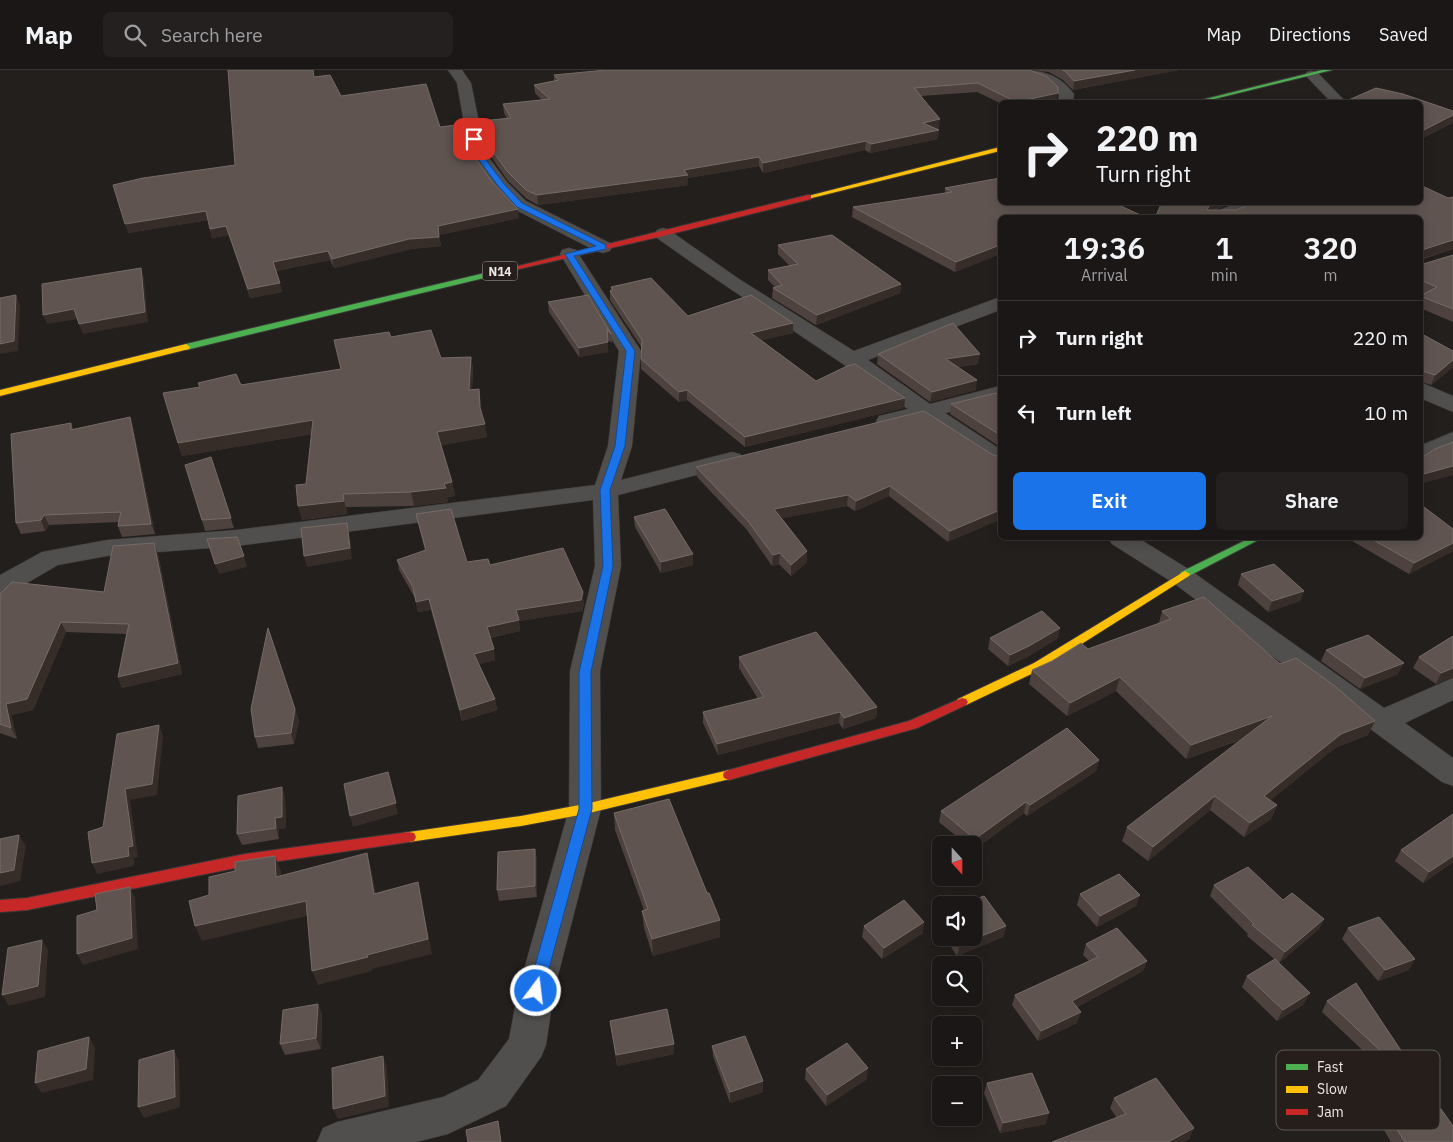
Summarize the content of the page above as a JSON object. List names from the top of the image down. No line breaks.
{"streets":{"main road":["N14"]},"legend":["Fast","Slow","Jam"],"north":"bottom","page":{"header":"Map","search":"Search here","nav":["Map","Directions","Saved"],"turn":["220 m","Turn right"],"eta":["19:36","Arrival","1","min","320","m"],"list":[{"name":"Turn right","value":"220 m"},{"name":"Turn left","value":"10 m"}],"buttons":["Exit","Share"],"map_buttons":["+","−"]}}
